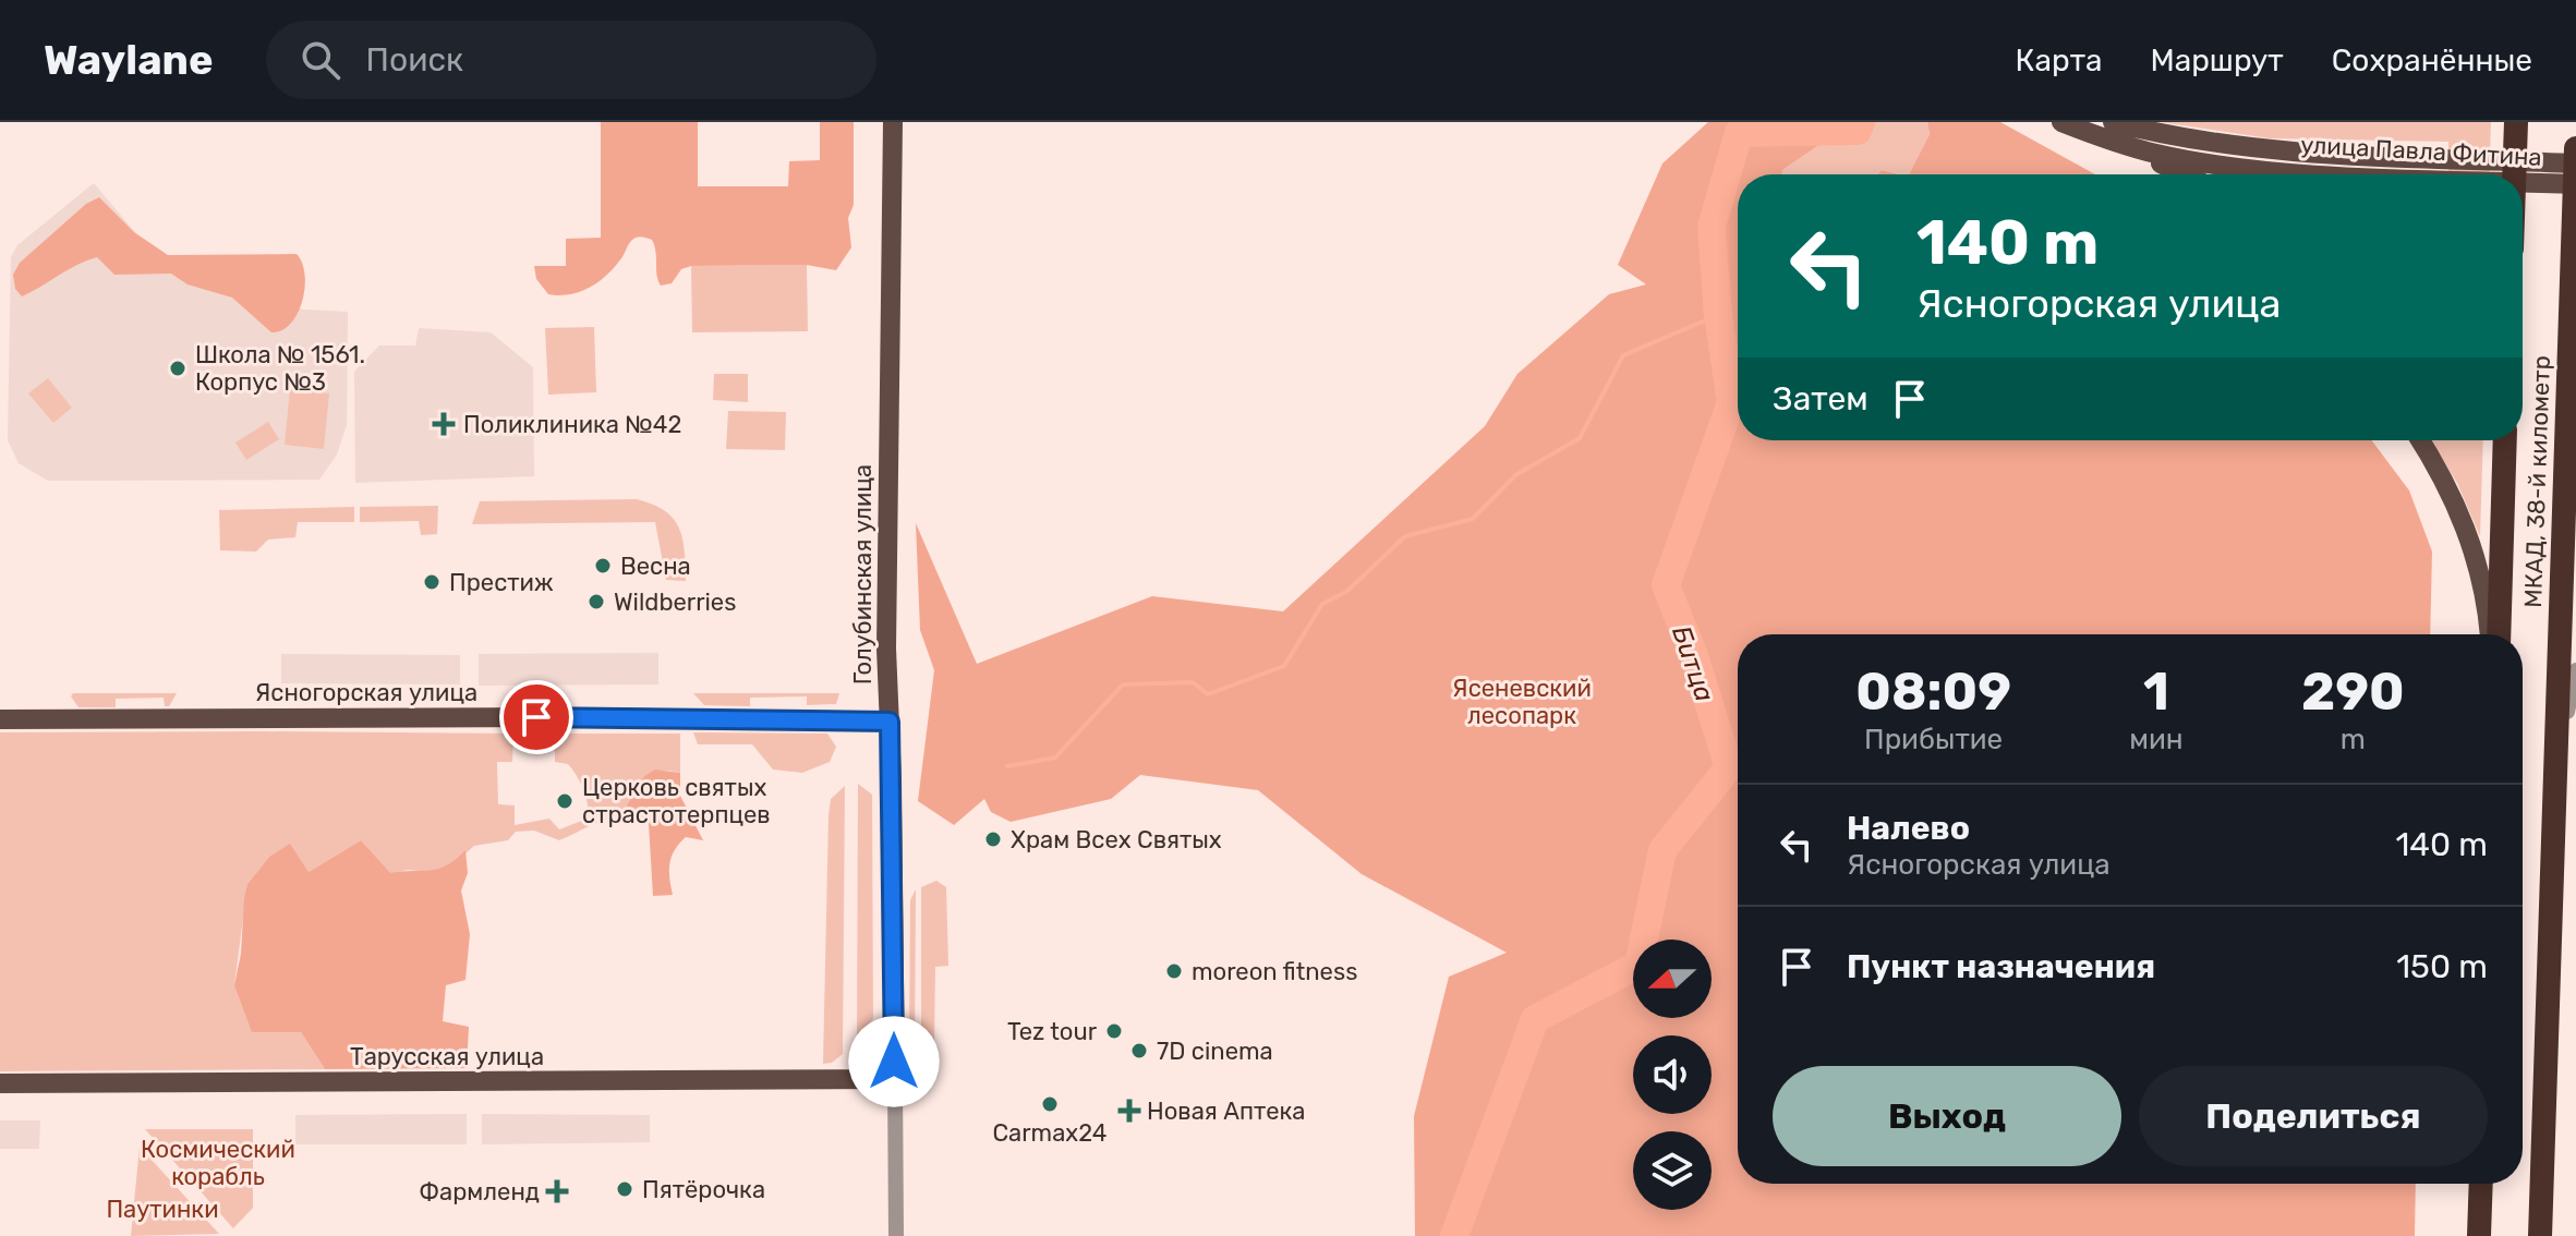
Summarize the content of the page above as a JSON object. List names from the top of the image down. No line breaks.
{"streets":{"highway":["МКАД, 38-й километр"],"main road":["улица Павла Фитина","Голубинская улица","Ясногорская улица","Тарусская улица"]},"crossings":[["Голубинская улица","Ясногорская улица"],["Голубинская улица","Тарусская улица"]],"water":["Битца"],"parks":["Ясеневский лесопарк","Космический корабль","Паутинки"],"places":{"other":["Школа № 1561. Корпус №3","Весна","Престиж","Wildberries","Церковь святых страстотерпцев","Храм Всех Святых","moreon fitness","Tez tour","7D cinema","Carmax24","Пятёрочка"],"health":["Поликлиника №42","Новая Аптека","Фармленд"]},"north":"left","page":{"header":"Waylane","search":"Поиск","nav":["Карта","Маршрут","Сохранённые"],"turn":["140 m","Ясногорская улица"],"then":"Затем","eta":["08:09","Прибытие","1","мин","290","m"],"list":[{"name":"Налево","note":"Ясногорская улица","value":"140 m"},{"name":"Пункт назначения","value":"150 m"}],"buttons":["Выход","Поделиться"]}}
